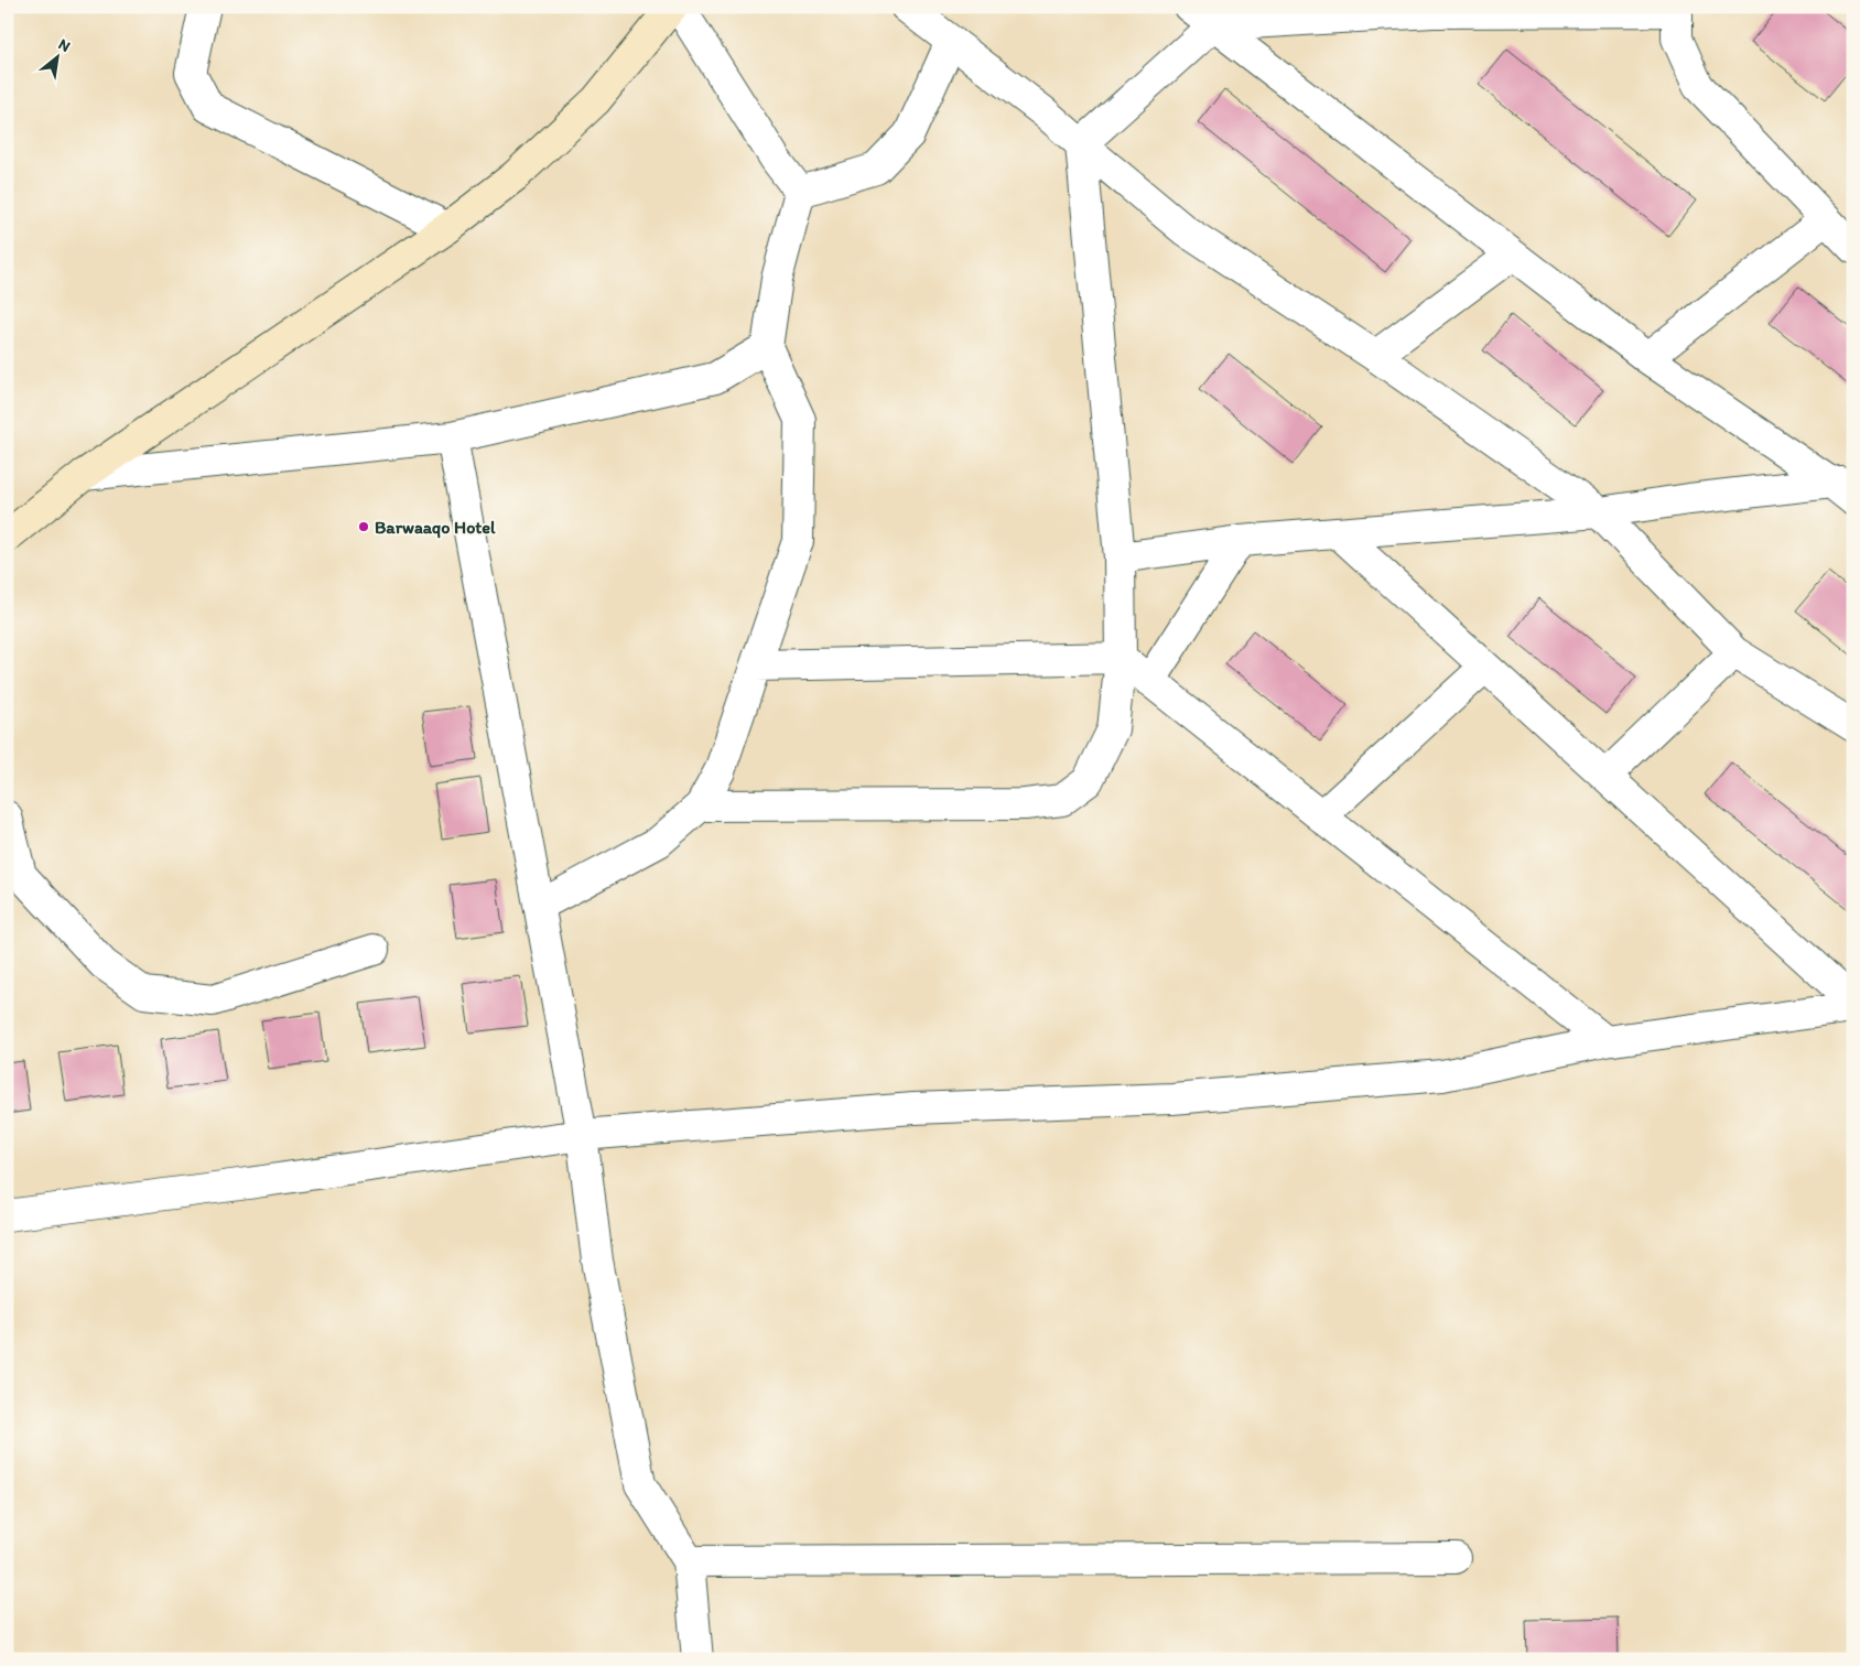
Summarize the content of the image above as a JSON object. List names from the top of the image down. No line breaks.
{"places":["Barwaaqo Hotel"],"north":"top right"}
